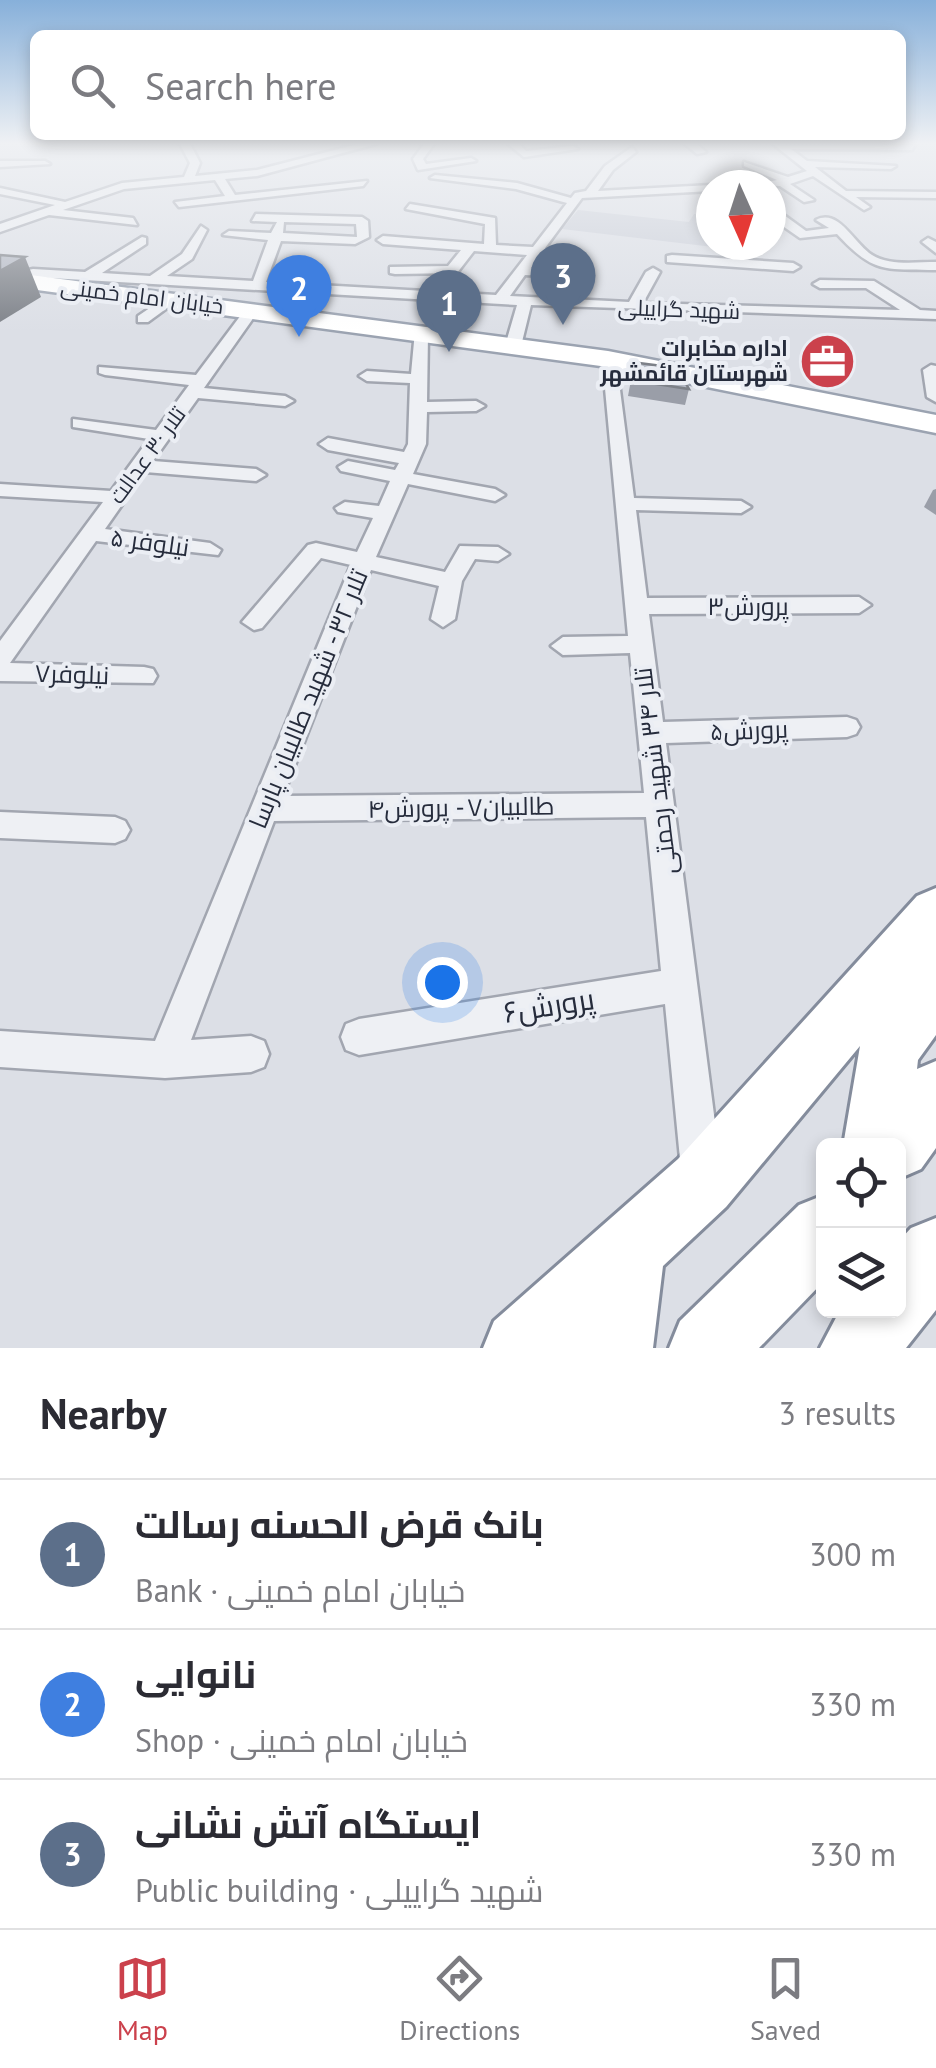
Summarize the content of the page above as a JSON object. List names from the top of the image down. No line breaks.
{"streets":{"main road":["خیابان امام خمینی"],"street":["شهید گراییلی","تلار ۳۰ عدالت","نیلوفر ۵","پرورش۳","نیلوفر۷","تلار ۳۲ - شهید طالبیان پارسا","پرورش۵","تلار ۳۴ شهید رحمتی","طالبیان۷ - پرورش۴","پرورش۶"]},"crossings":[["خیابان امام خمینی","شهید گراییلی"],["خیابان امام خمینی","تلار ۳۰ عدالت"],["خیابان امام خمینی","تلار ۳۲ - شهید طالبیان پارسا"],["خیابان امام خمینی","تلار ۳۴ شهید رحمتی"],["شهید گراییلی","تلار ۳۰ عدالت"],["تلار ۳۰ عدالت","نیلوفر ۵"],["پرورش۳","تلار ۳۴ شهید رحمتی"],["تلار ۳۲ - شهید طالبیان پارسا","طالبیان۷ - پرورش۴"],["پرورش۵","تلار ۳۴ شهید رحمتی"],["تلار ۳۴ شهید رحمتی","طالبیان۷ - پرورش۴"],["تلار ۳۴ شهید رحمتی","پرورش۶"]],"places":{"office":["اداره مخابرات شهرستان قائمشهر"]},"north":"bottom","page":{"search":"Search here","pins":["3","2","1"],"heading":["Nearby","3 results"],"list":[{"mark":"1","name":"بانک قرض الحسنه رسالت","note":"Bank · خیابان امام خمینی","value":"300 m"},{"mark":"2","name":"نانوایی","note":"Shop · خیابان امام خمینی","value":"330 m"},{"mark":"3","name":"ایستگاه آتش نشانی","note":"Public building · شهید گراییلی","value":"330 m"}],"nav":["Map","Directions","Saved"]}}
